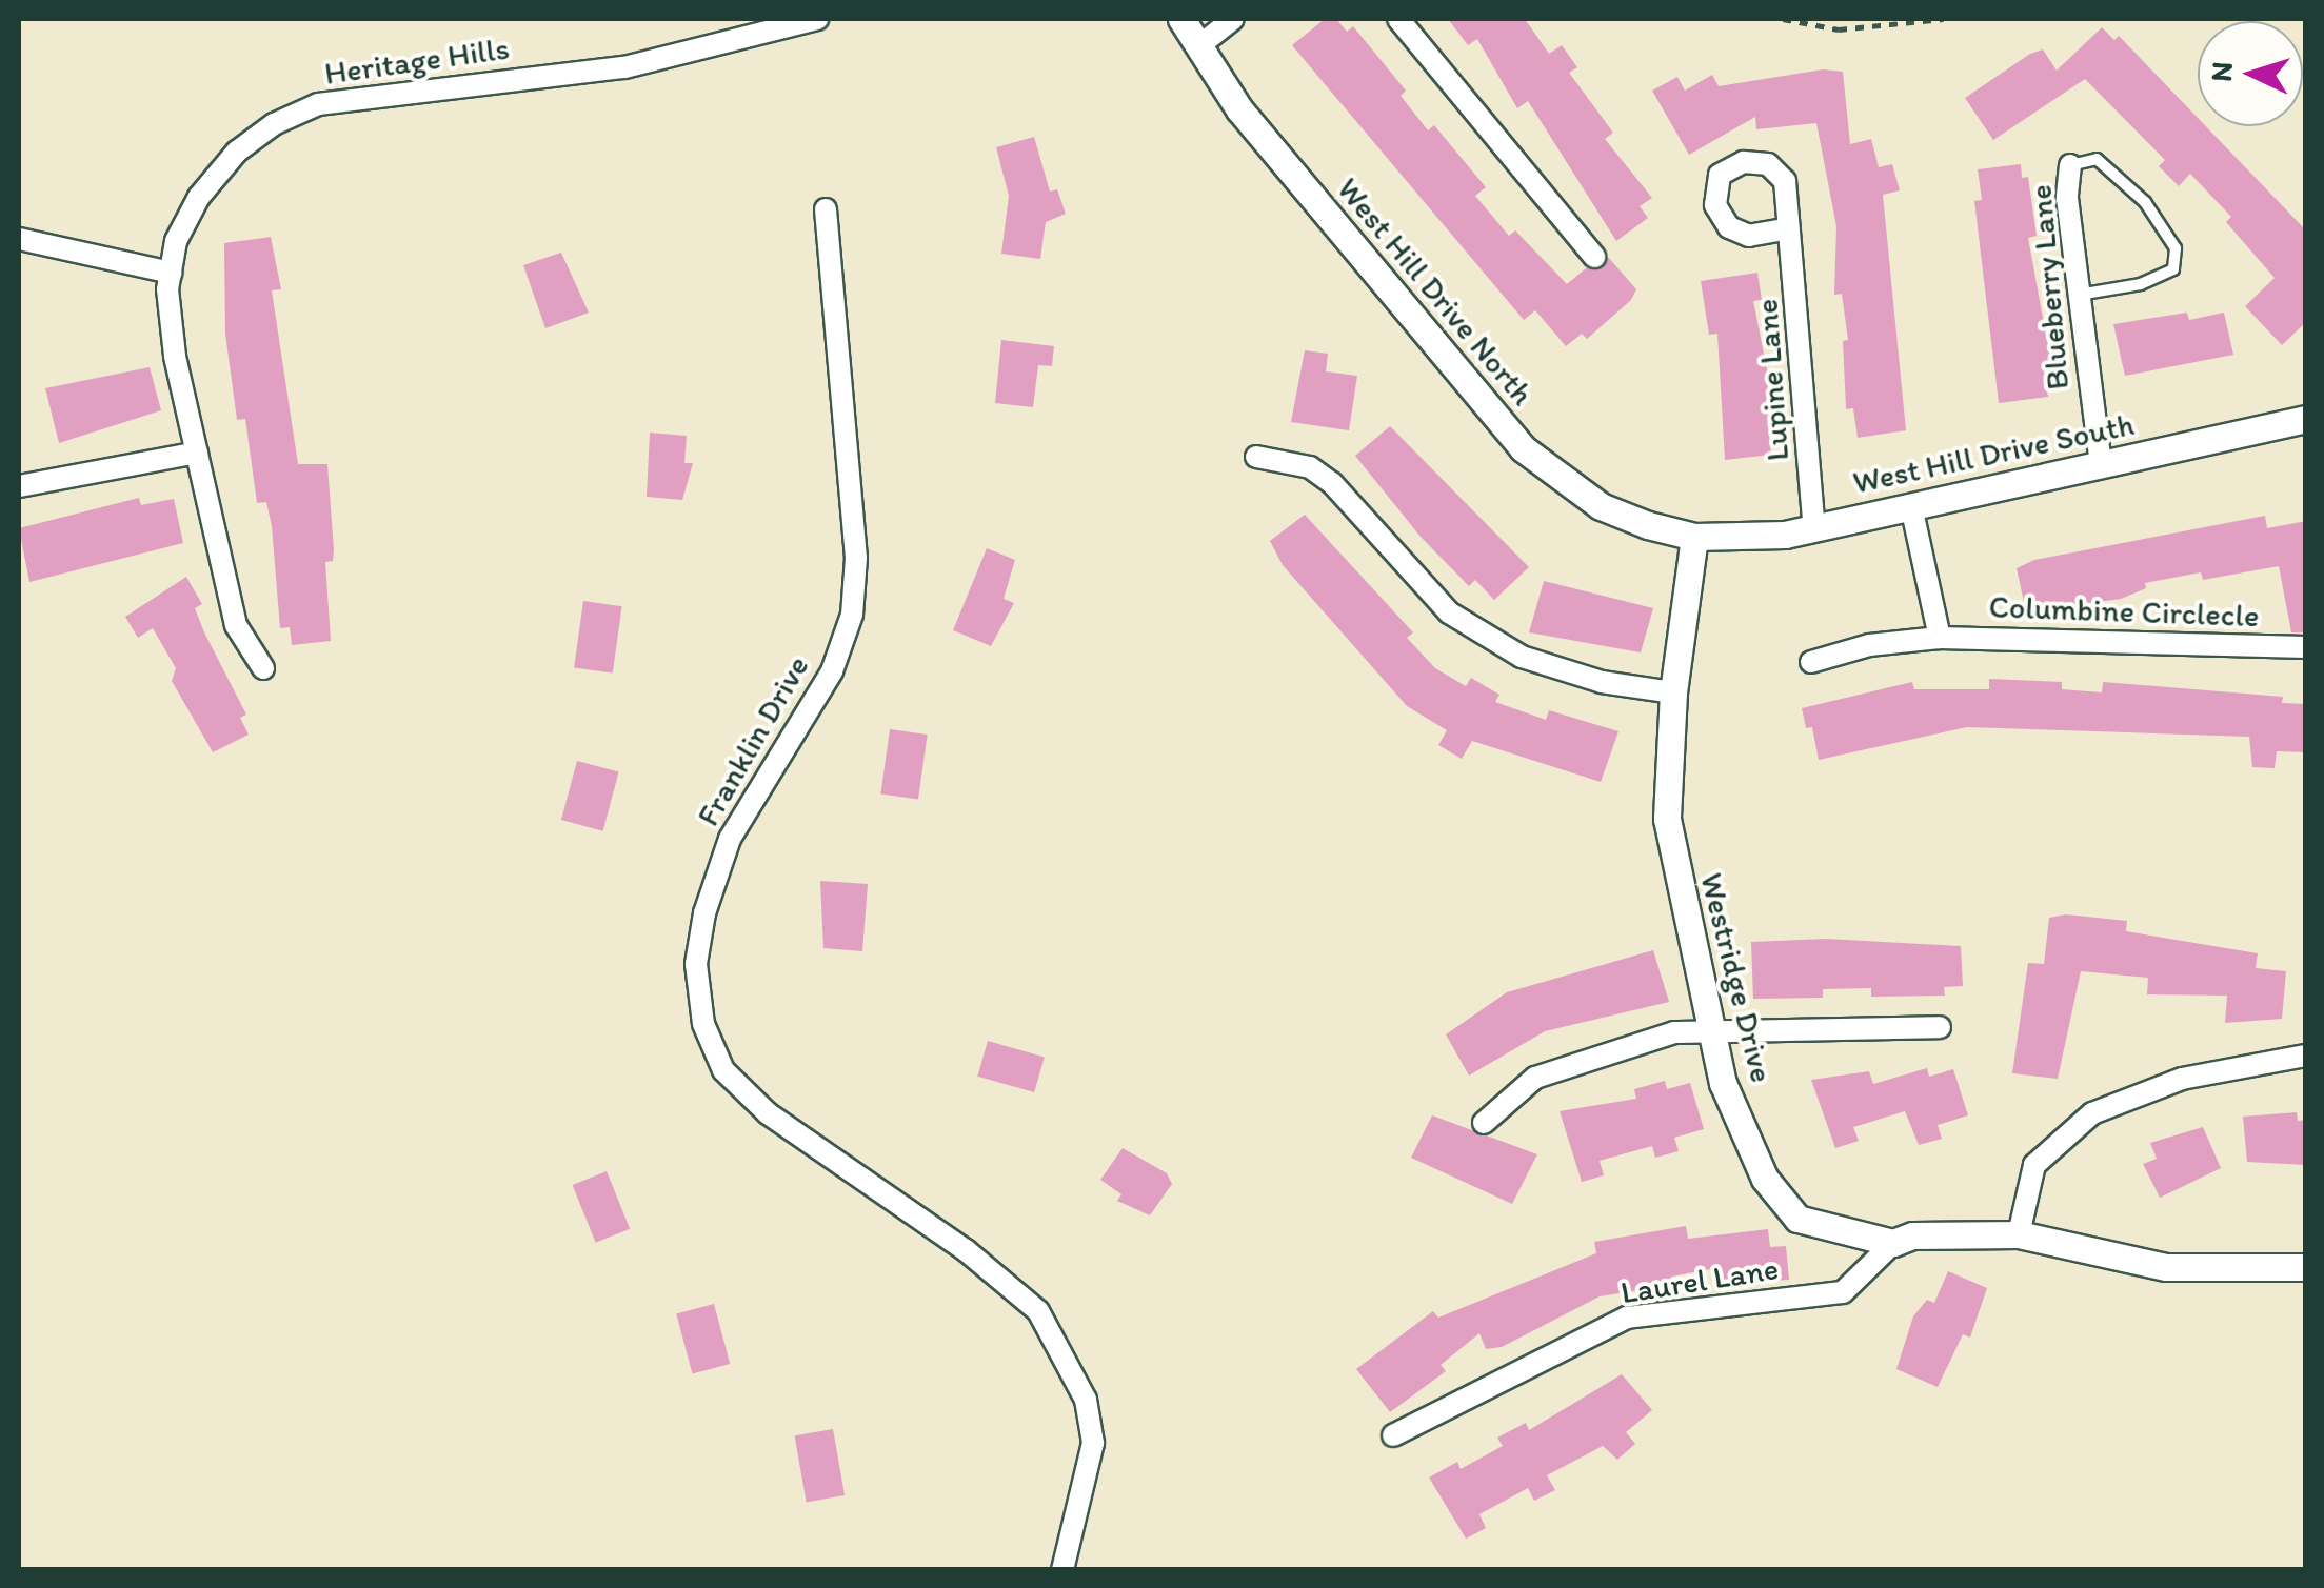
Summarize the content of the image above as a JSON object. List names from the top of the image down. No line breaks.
{"streets":{"street":["Heritage Hills","Blueberry Lane","West Hill Drive North","Lupine Lane","West Hill Drive South","Columbine Circlecle","Franklin Drive","Westridge Drive","Laurel Lane"]},"crossings":[["Blueberry Lane","West Hill Drive South"],["West Hill Drive North","West Hill Drive South"],["West Hill Drive North","Westridge Drive"],["Lupine Lane","West Hill Drive South"],["West Hill Drive South","Westridge Drive"],["Westridge Drive","Laurel Lane"]],"north":"left"}
